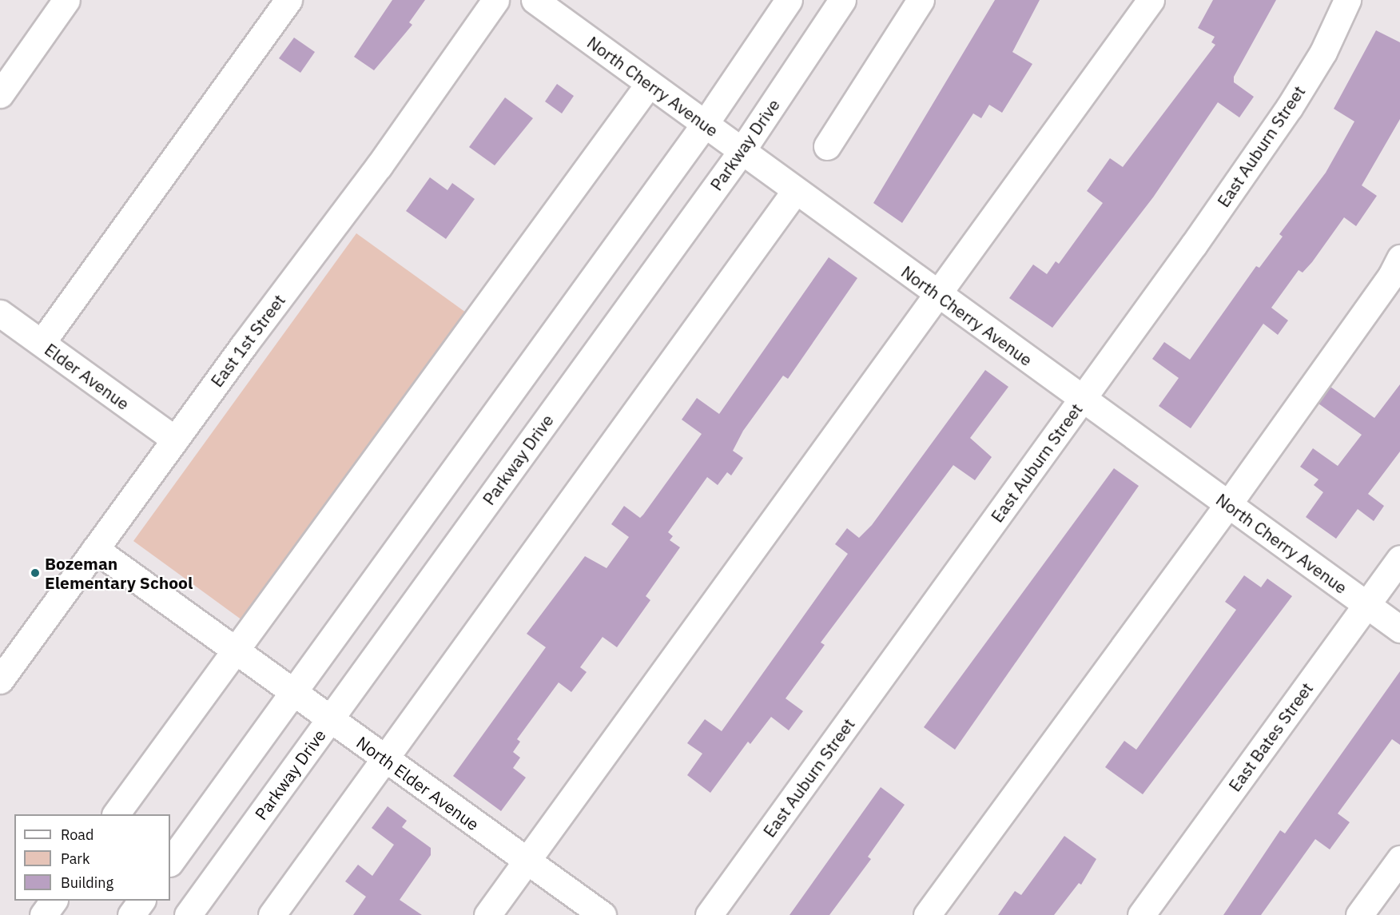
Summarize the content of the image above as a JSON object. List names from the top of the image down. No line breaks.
{"streets":{"main road":["North Cherry Avenue","Parkway Drive","East Auburn Street","East 1st Street","Elder Avenue","East Bates Street","North Elder Avenue"]},"crossings":[["North Cherry Avenue","Parkway Drive"],["North Cherry Avenue","East Auburn Street"],["North Cherry Avenue","East Bates Street"],["Parkway Drive","North Elder Avenue"],["East 1st Street","Elder Avenue"],["East 1st Street","North Elder Avenue"]],"places":["Bozeman Elementary School"],"legend":["Road","Park","Building"]}
